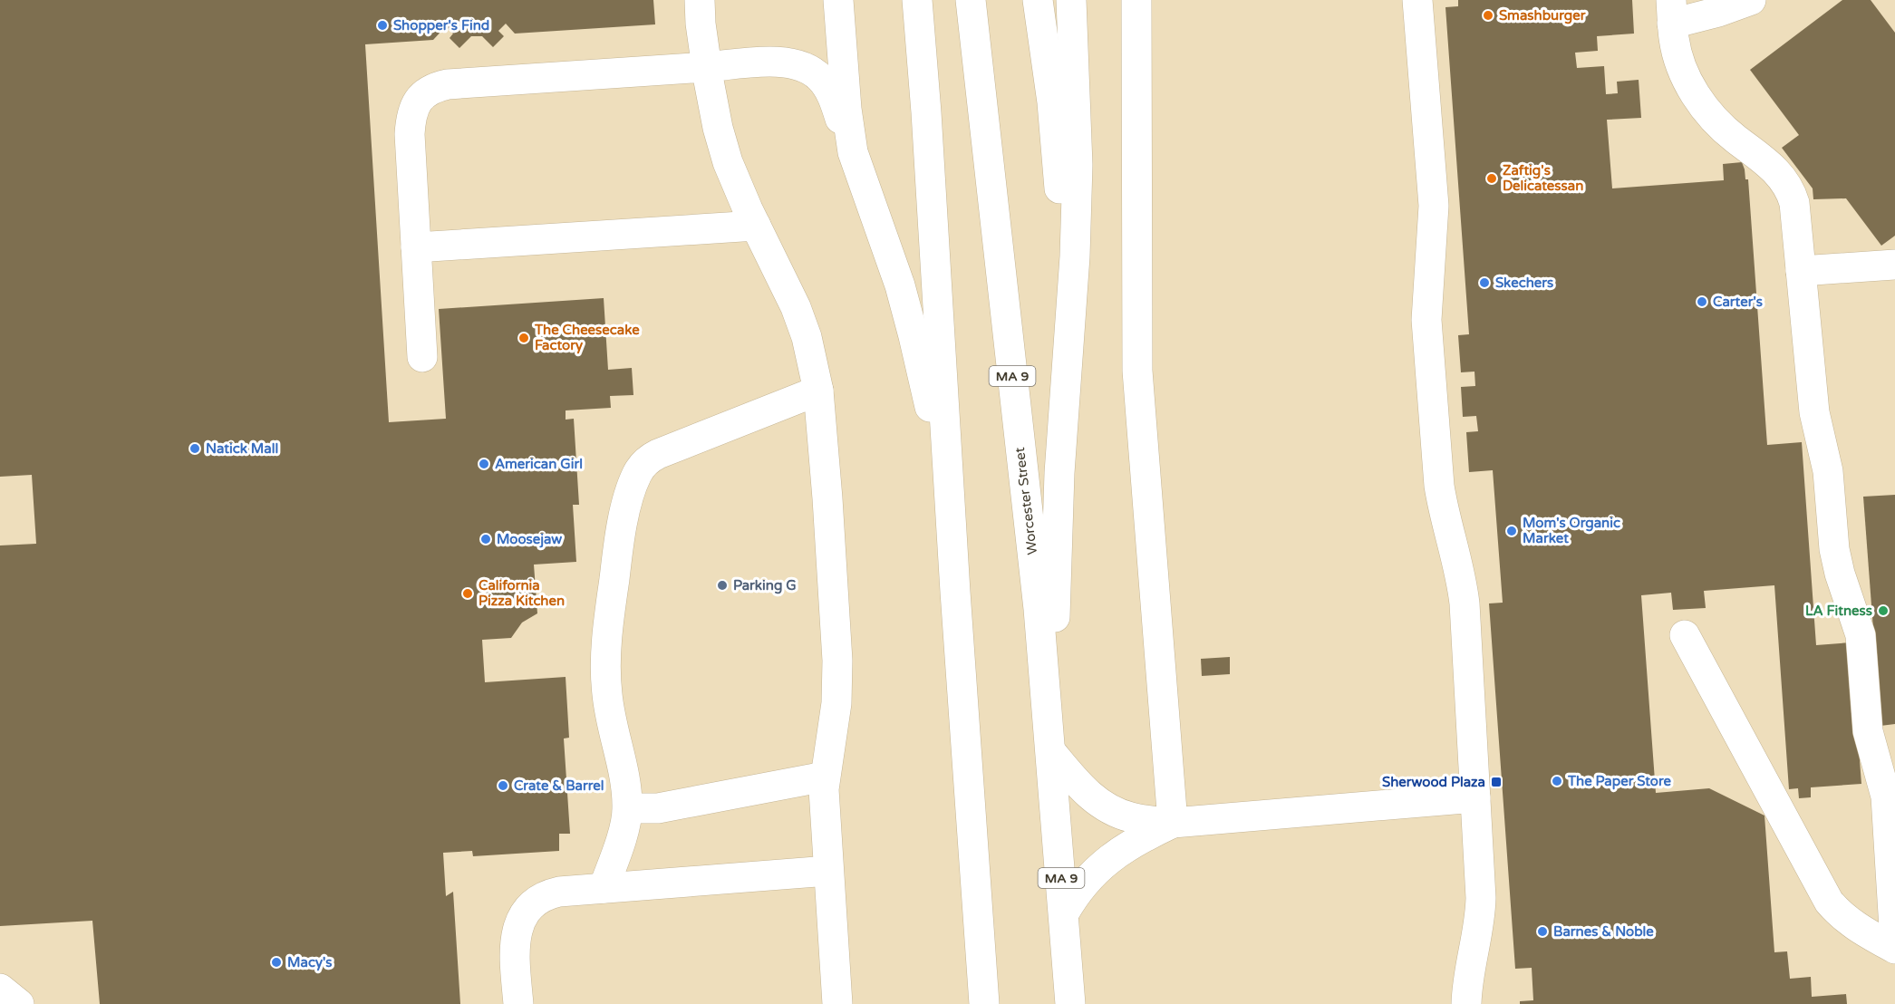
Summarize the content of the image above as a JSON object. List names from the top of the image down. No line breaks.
{"streets":{"main road":["MA 9","Worcester Street"]},"places":{"other":["Smashburger","Shopper's Find","Zaftig's Delicatessan","Skechers","Carter's","The Cheesecake Factory","Natick Mall","American Girl","Mom's Organic Market","Moosejaw","Parking G","California Pizza Kitchen","LA Fitness","The Paper Store","Crate & Barrel","Barnes & Noble","Macy's"],"transit":["Sherwood Plaza"]}}
